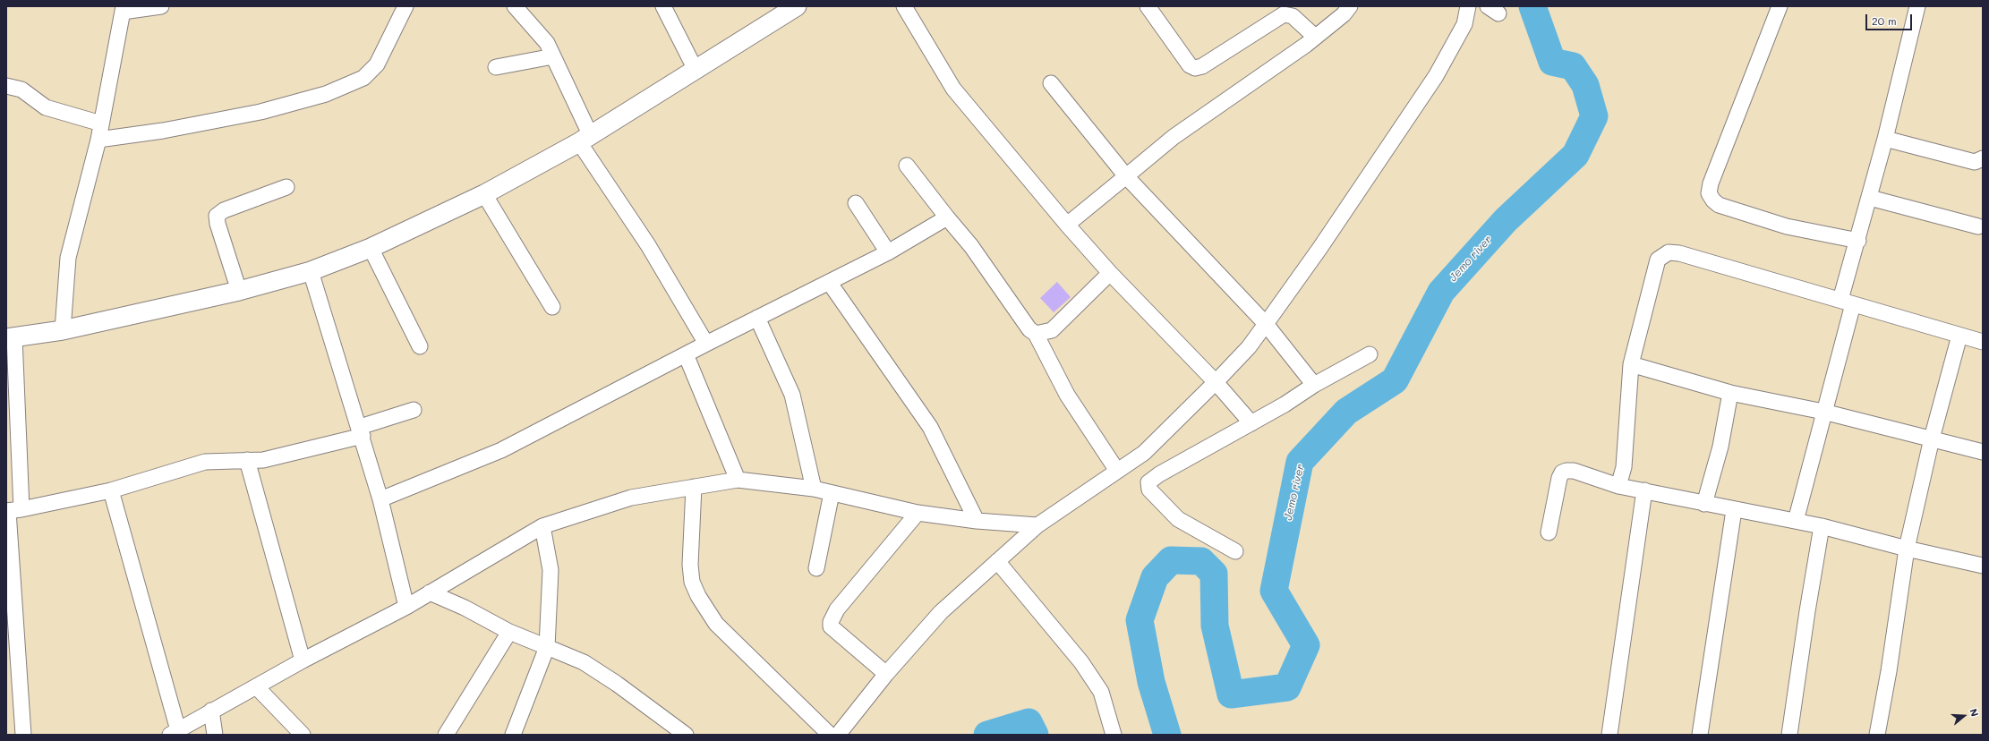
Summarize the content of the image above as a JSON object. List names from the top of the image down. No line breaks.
{"water":["Jemo river"],"scale_bar":"20 m","north":"right"}
